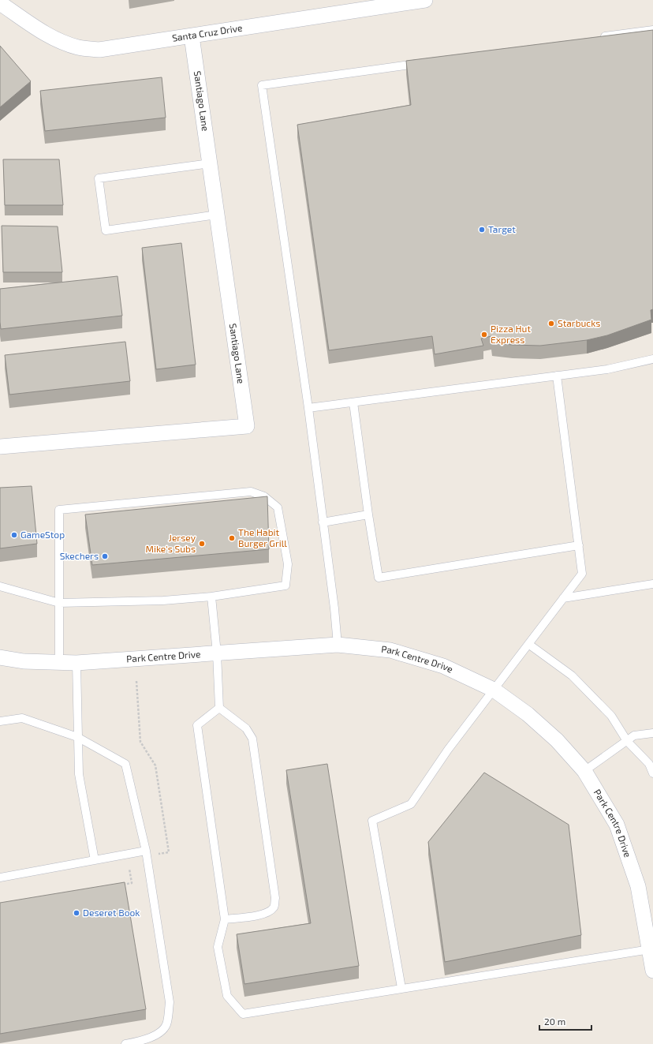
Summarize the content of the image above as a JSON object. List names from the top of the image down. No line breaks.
{"streets":{"street":["Santa Cruz Drive","Santiago Lane","Park Centre Drive"]},"crossings":[["Santa Cruz Drive","Santiago Lane"]],"places":["Target","Starbucks","Pizza Hut Express","GameStop","The Habit Burger Grill","Jersey Mike's Subs","Skechers","Deseret Book"],"scale_bar":"20 m"}
